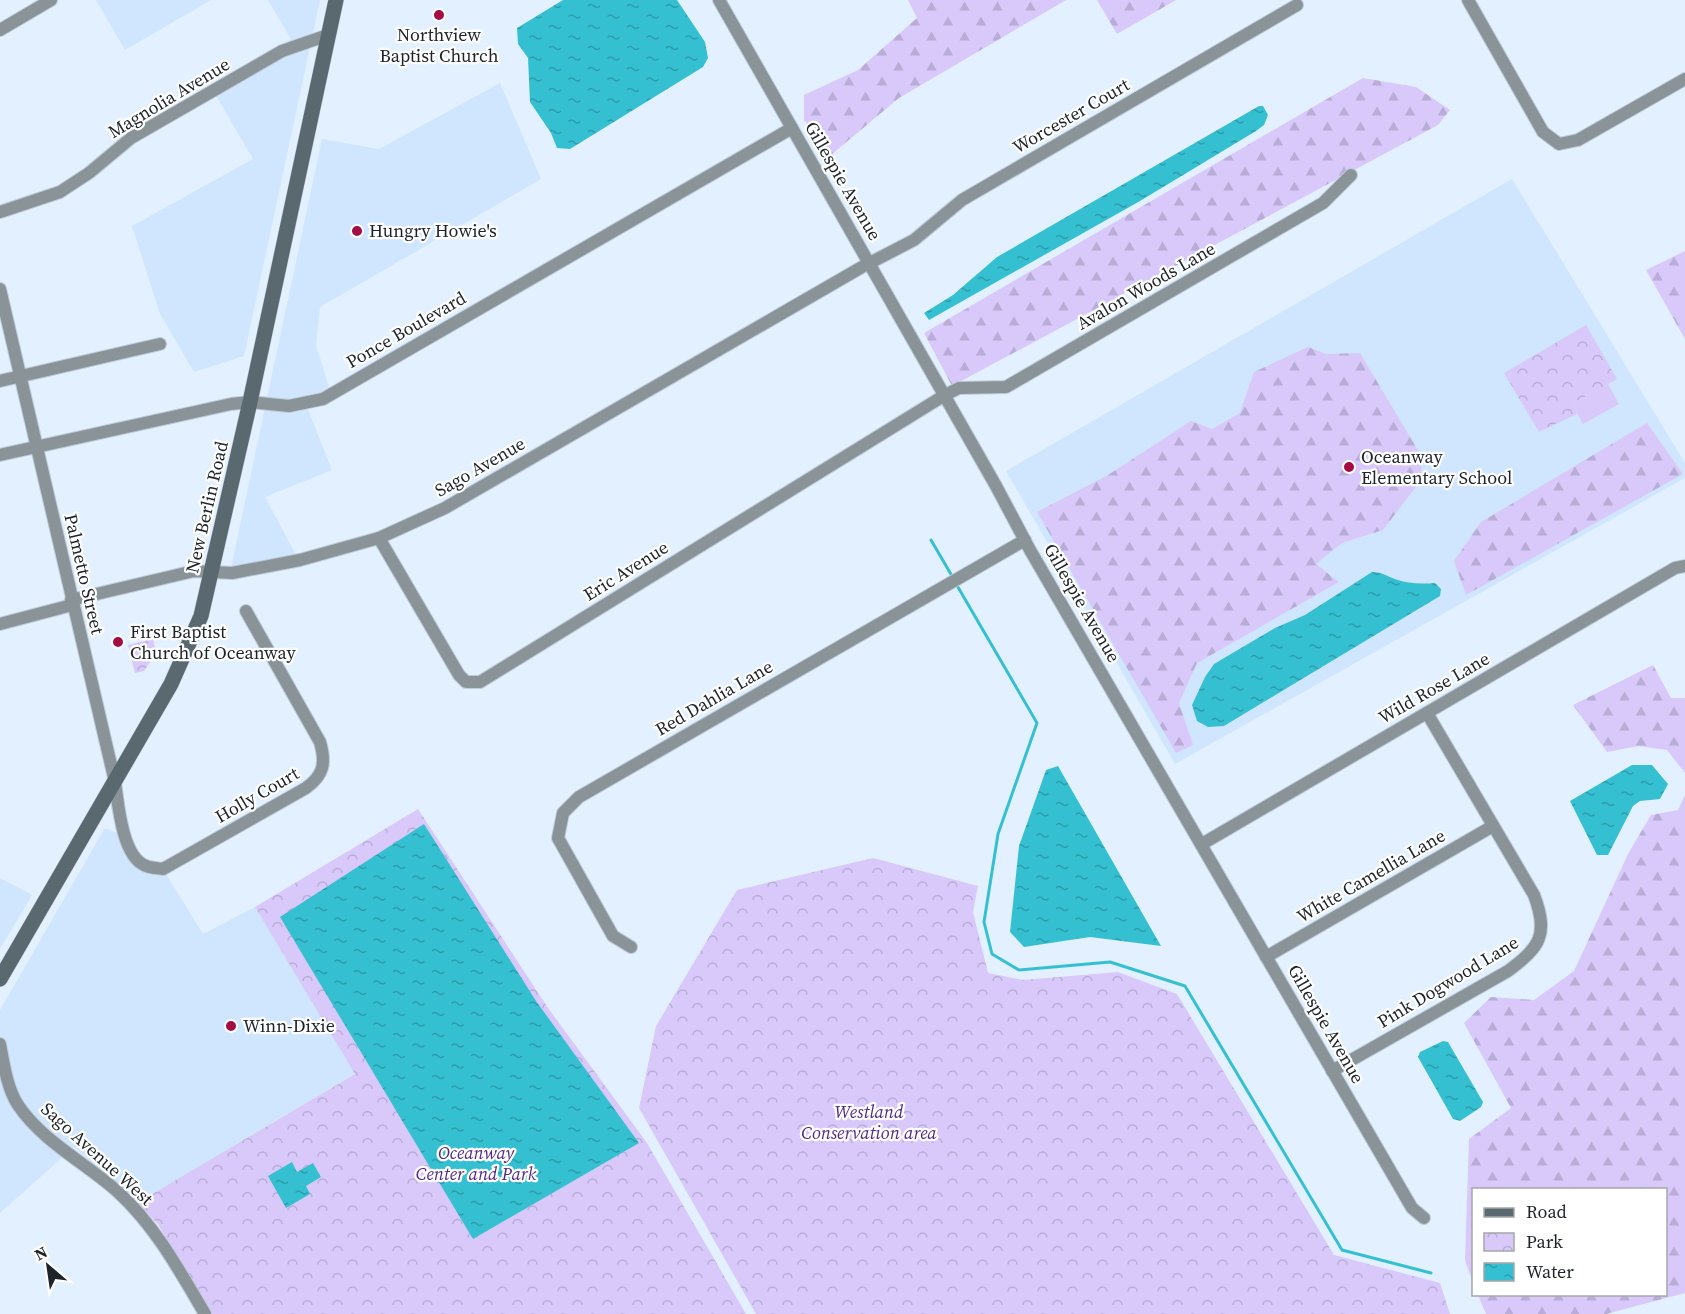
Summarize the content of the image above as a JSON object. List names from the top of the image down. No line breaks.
{"streets":{"street":["Magnolia Avenue","Worcester Court","Gillespie Avenue","Avalon Woods Lane","Ponce Boulevard","Sago Avenue","New Berlin Road","Eric Avenue","Palmetto Street","Wild Rose Lane","Red Dahlia Lane","Holly Court","White Camellia Lane","Pink Dogwood Lane","Sago Avenue West"]},"crossings":[["Magnolia Avenue","New Berlin Road"],["Worcester Court","Gillespie Avenue"],["Worcester Court","Sago Avenue"],["Gillespie Avenue","Avalon Woods Lane"],["Gillespie Avenue","Ponce Boulevard"],["Gillespie Avenue","Sago Avenue"],["Gillespie Avenue","Eric Avenue"],["Gillespie Avenue","Wild Rose Lane"],["Gillespie Avenue","Red Dahlia Lane"],["Gillespie Avenue","White Camellia Lane"],["Gillespie Avenue","Pink Dogwood Lane"],["Avalon Woods Lane","Eric Avenue"],["Ponce Boulevard","New Berlin Road"],["Ponce Boulevard","Palmetto Street"],["Sago Avenue","New Berlin Road"],["Sago Avenue","Eric Avenue"],["Sago Avenue","Palmetto Street"],["New Berlin Road","Palmetto Street"],["Palmetto Street","Holly Court"],["Wild Rose Lane","Pink Dogwood Lane"],["White Camellia Lane","Pink Dogwood Lane"]],"parks":["Westland Conservation area","Oceanway Center and Park"],"places":["Northview Baptist Church","Hungry Howie's","Oceanway Elementary School","First Baptist Church of Oceanway","Winn-Dixie"],"legend":["Road","Park","Water"],"north":"top left"}
